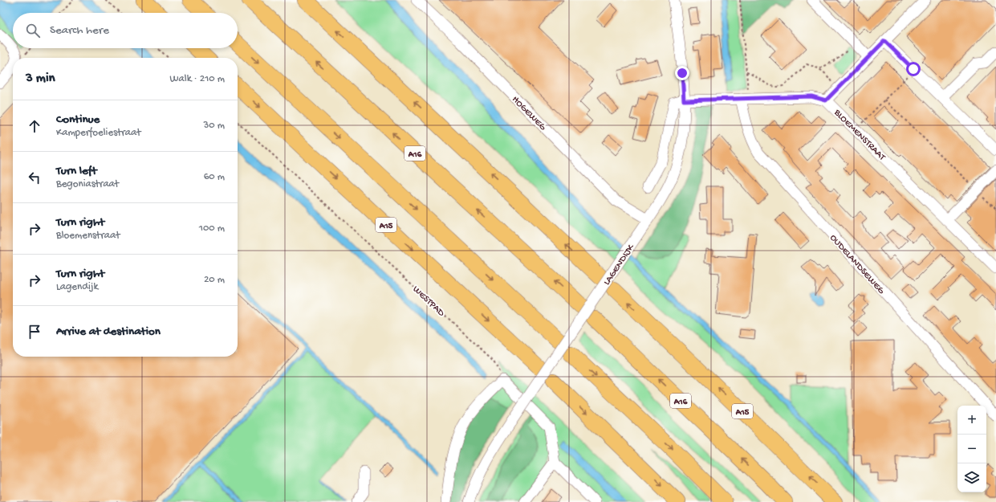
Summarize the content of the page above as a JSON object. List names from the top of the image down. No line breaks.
{"streets":{"highway":["A16","A15"],"street":["HOGEWEG","BLOEMENSTRAAT","OUDELANDSEWEG","LAGENDIJK"],"path":["WESTPAD"]},"crossings":[["HOGEWEG","LAGENDIJK"],["BLOEMENSTRAAT","OUDELANDSEWEG"],["BLOEMENSTRAAT","LAGENDIJK"]],"page":{"search":"Search here","heading":["3 min","Walk · 210 m"],"list":[["Continue","Kamperfoeliestraat","30 m"],["Turn left","Begoniastraat","60 m"],["Turn right","Bloemenstraat","100 m"],["Turn right","Lagendijk","20 m"],"Arrive at destination"],"map_buttons":["+","−"]}}
